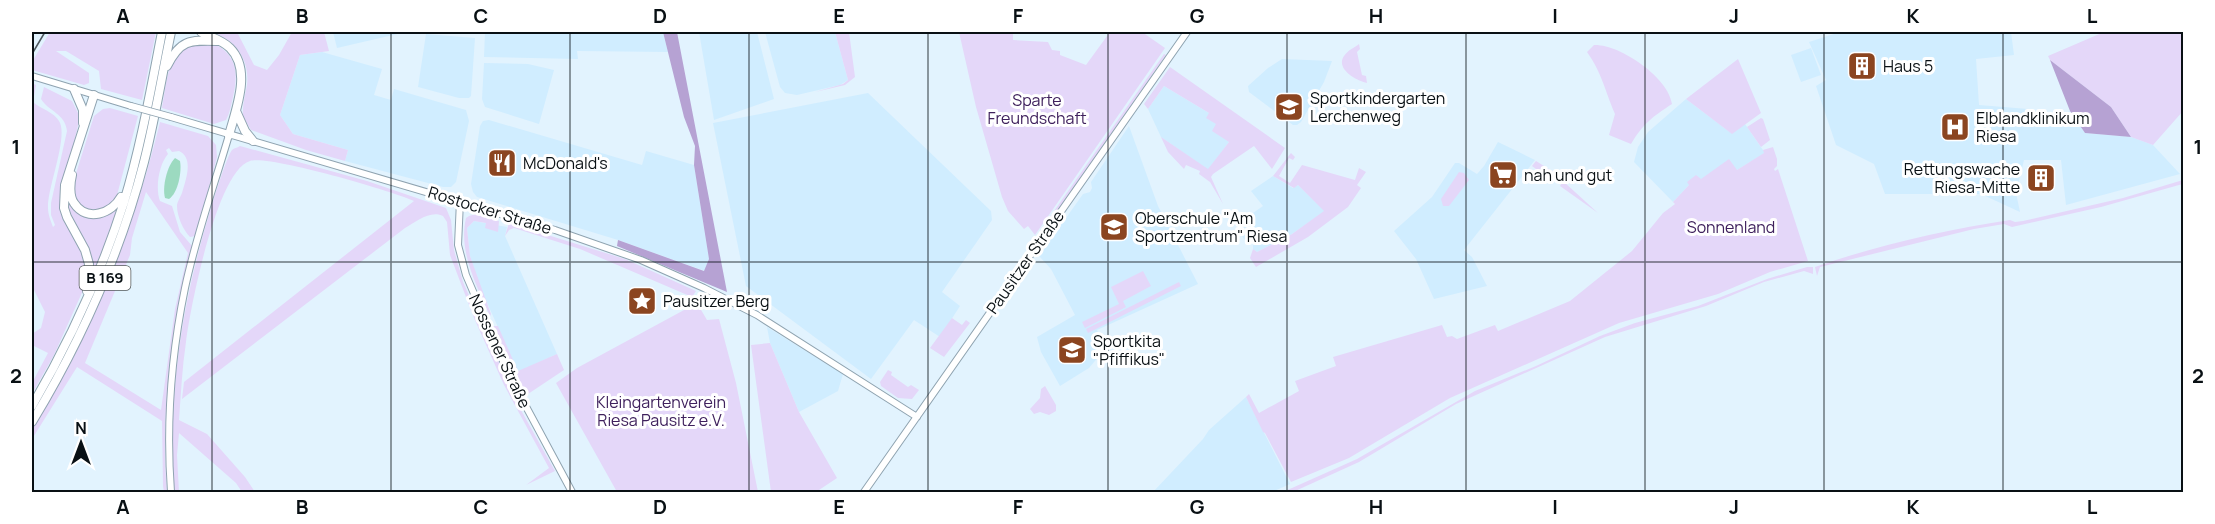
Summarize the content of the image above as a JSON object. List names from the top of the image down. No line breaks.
{"streets":{"highway":["B 169"],"street":["Rostocker Straße","Pausitzer Straße","Nossener Straße"]},"crossings":[["Rostocker Straße","Pausitzer Straße"],["Rostocker Straße","Nossener Straße"]],"parks":["Sparte Freundschaft","Sonnenland","Kleingartenverein Riesa Pausitz e.V."],"places":{"building":["Haus 5","Rettungswache Riesa-Mitte"],"school or university":["Sportkindergarten Lerchenweg","Oberschule \"Am Sportzentrum\" Riesa","Sportkita \"Pfiffikus\""],"hospital":["Elblandklinikum Riesa"],"restaurant":["McDonald's"],"supermarket":["nah und gut"],"place":["Pausitzer Berg"]},"north":"top","grid":{"columns":["A","B","C","D","E","F","G","H","I","J","K","L"],"rows":["1","2"]}}
